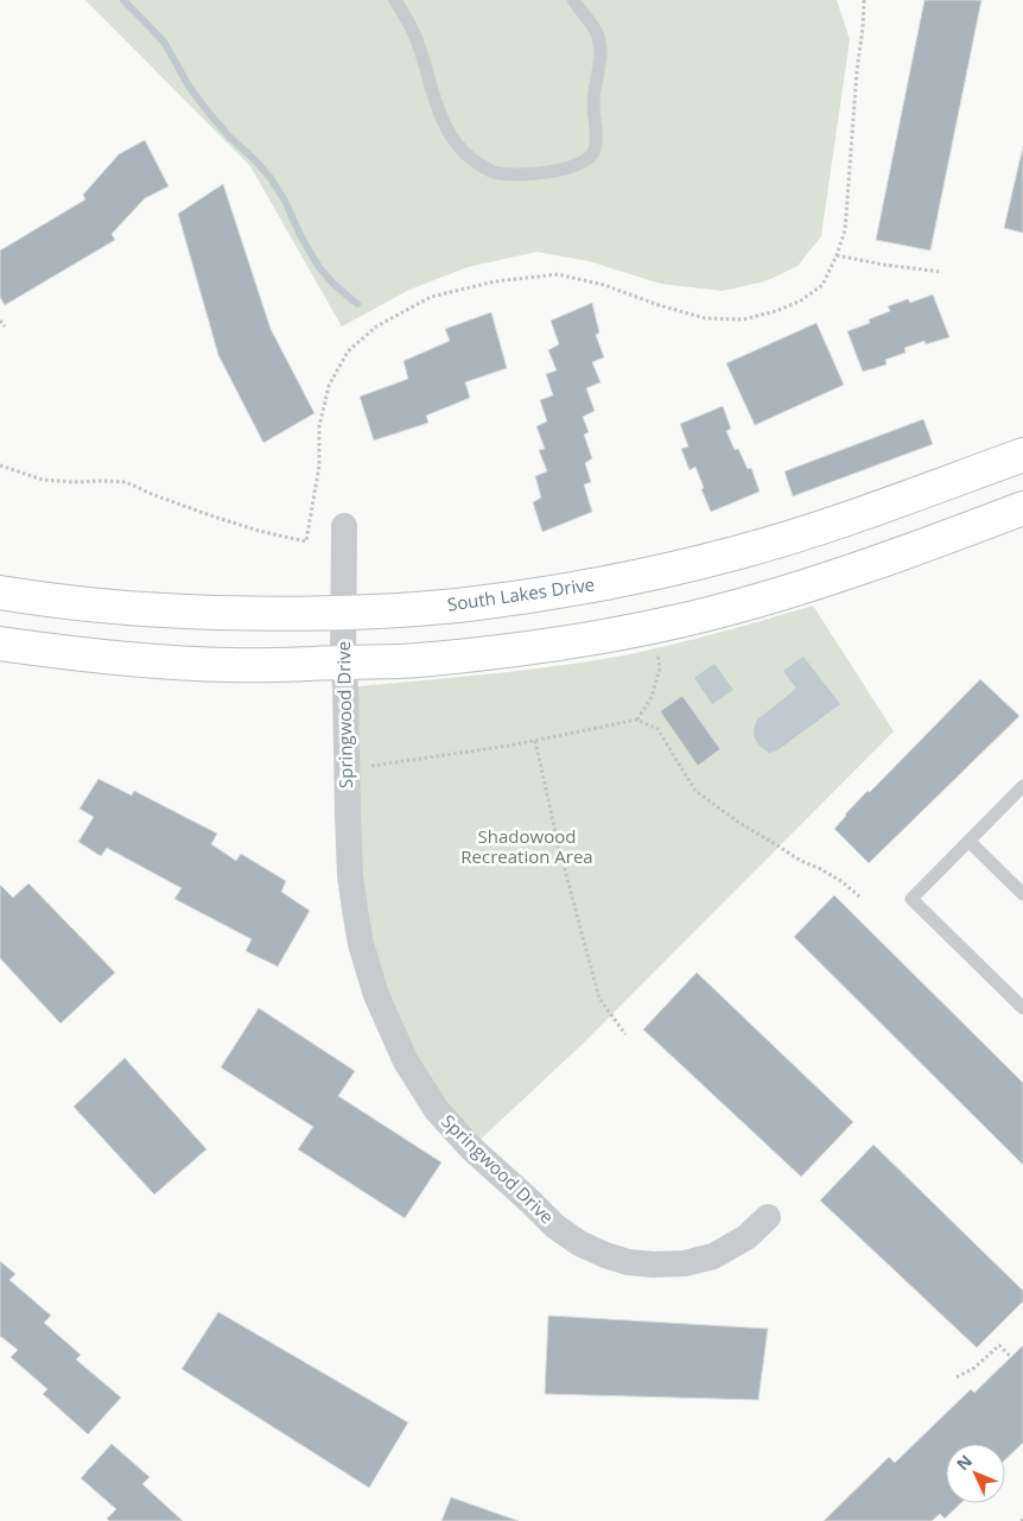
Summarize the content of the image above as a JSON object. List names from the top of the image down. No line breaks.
{"streets":{"main road":["South Lakes Drive"],"street":["Springwood Drive"]},"crossings":[["South Lakes Drive","Springwood Drive"]],"parks":["Shadowood Recreation Area"],"north":"top left"}
